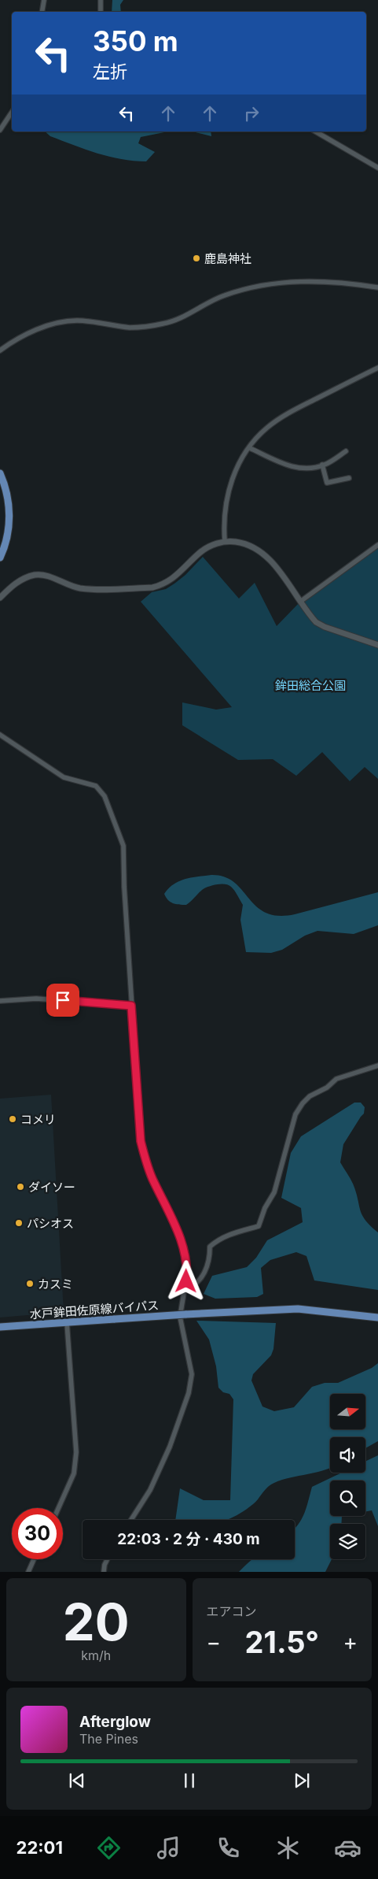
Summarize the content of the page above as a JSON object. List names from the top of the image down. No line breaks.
{"streets":{"main road":["水戸鉾田佐原線バイパス"]},"parks":["鉾田総合公園"],"places":["鹿島神社","コメリ","ダイソー","パシオス","カスミ"],"north":"right","page":{"turn":["350 m","左折"],"limit":"30","trip":"22:03 · 2 分 · 430 m","tile":[["20","km/h"],"エアコン"],"heat":["−","21.5°","+"],"song":["Afterglow","The Pines"],"tabs":"22:01"}}
